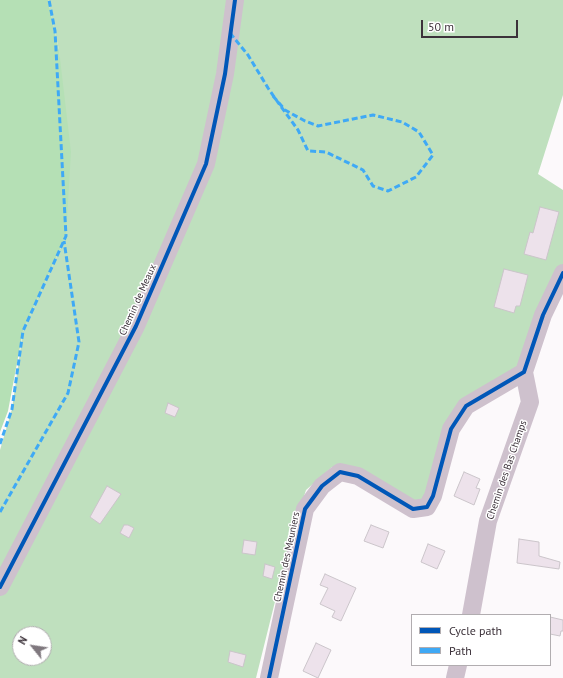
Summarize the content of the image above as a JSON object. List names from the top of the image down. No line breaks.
{"streets":{"street":["Chemin de Meaux","Chemin des Bas Champs","Chemin des Meuniers"]},"crossings":[["Chemin des Bas Champs","Chemin des Meuniers"]],"legend":["Cycle path","Path"],"scale_bar":"50 m","north":"top left"}
